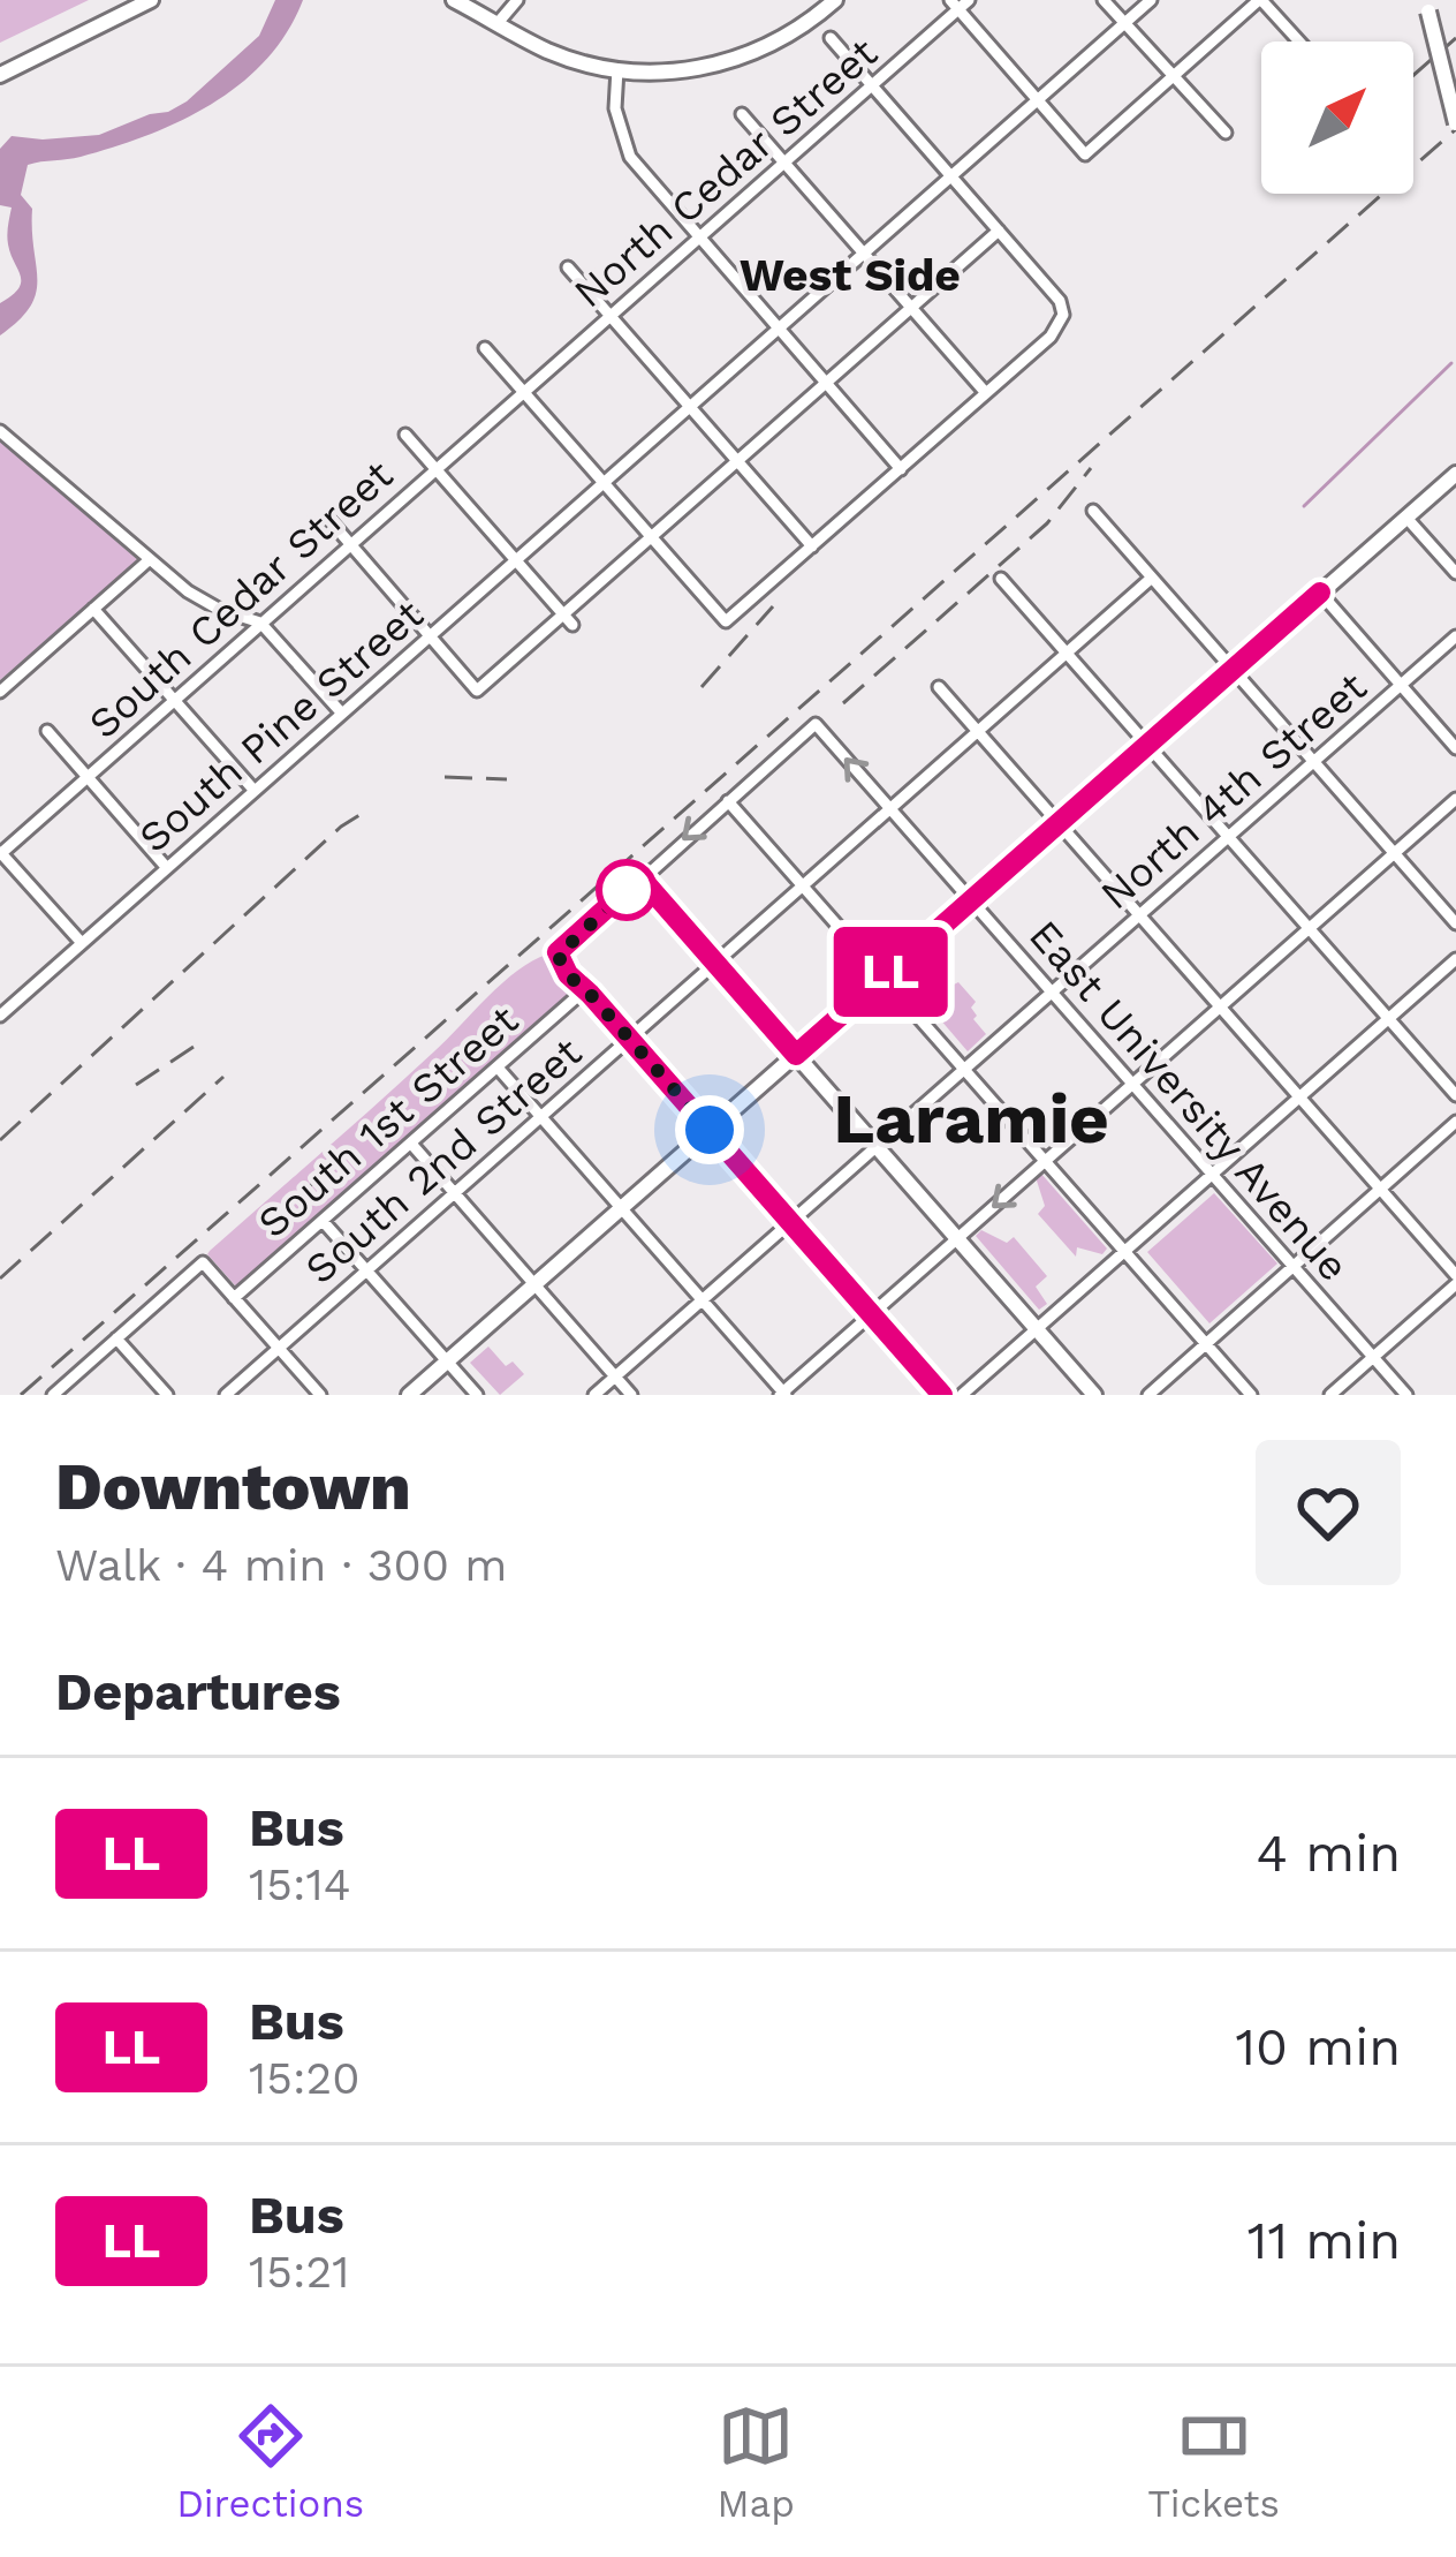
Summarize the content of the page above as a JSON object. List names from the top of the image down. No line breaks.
{"streets":{"street":["North Cedar Street","South Cedar Street","South Pine Street","North 4th Street","East University Avenue","South 1st Street","South 2nd Street"]},"crossings":[["North Cedar Street","South Cedar Street"],["North 4th Street","East University Avenue"],["East University Avenue","South 2nd Street"]],"districts":["West Side","Laramie"],"lines":["bus line LL"],"north":"top right","page":{"on_map":"LL","heading":[["Downtown","Walk · 4 min · 300 m"],"Departures"],"list":[{"mark":"LL","name":"Bus","note":"15:14","value":"4 min"},{"mark":"LL","name":"Bus","note":"15:20","value":"10 min"},{"mark":"LL","name":"Bus","note":"15:21","value":"11 min"}],"tabs":["Directions","Map","Tickets"]}}
